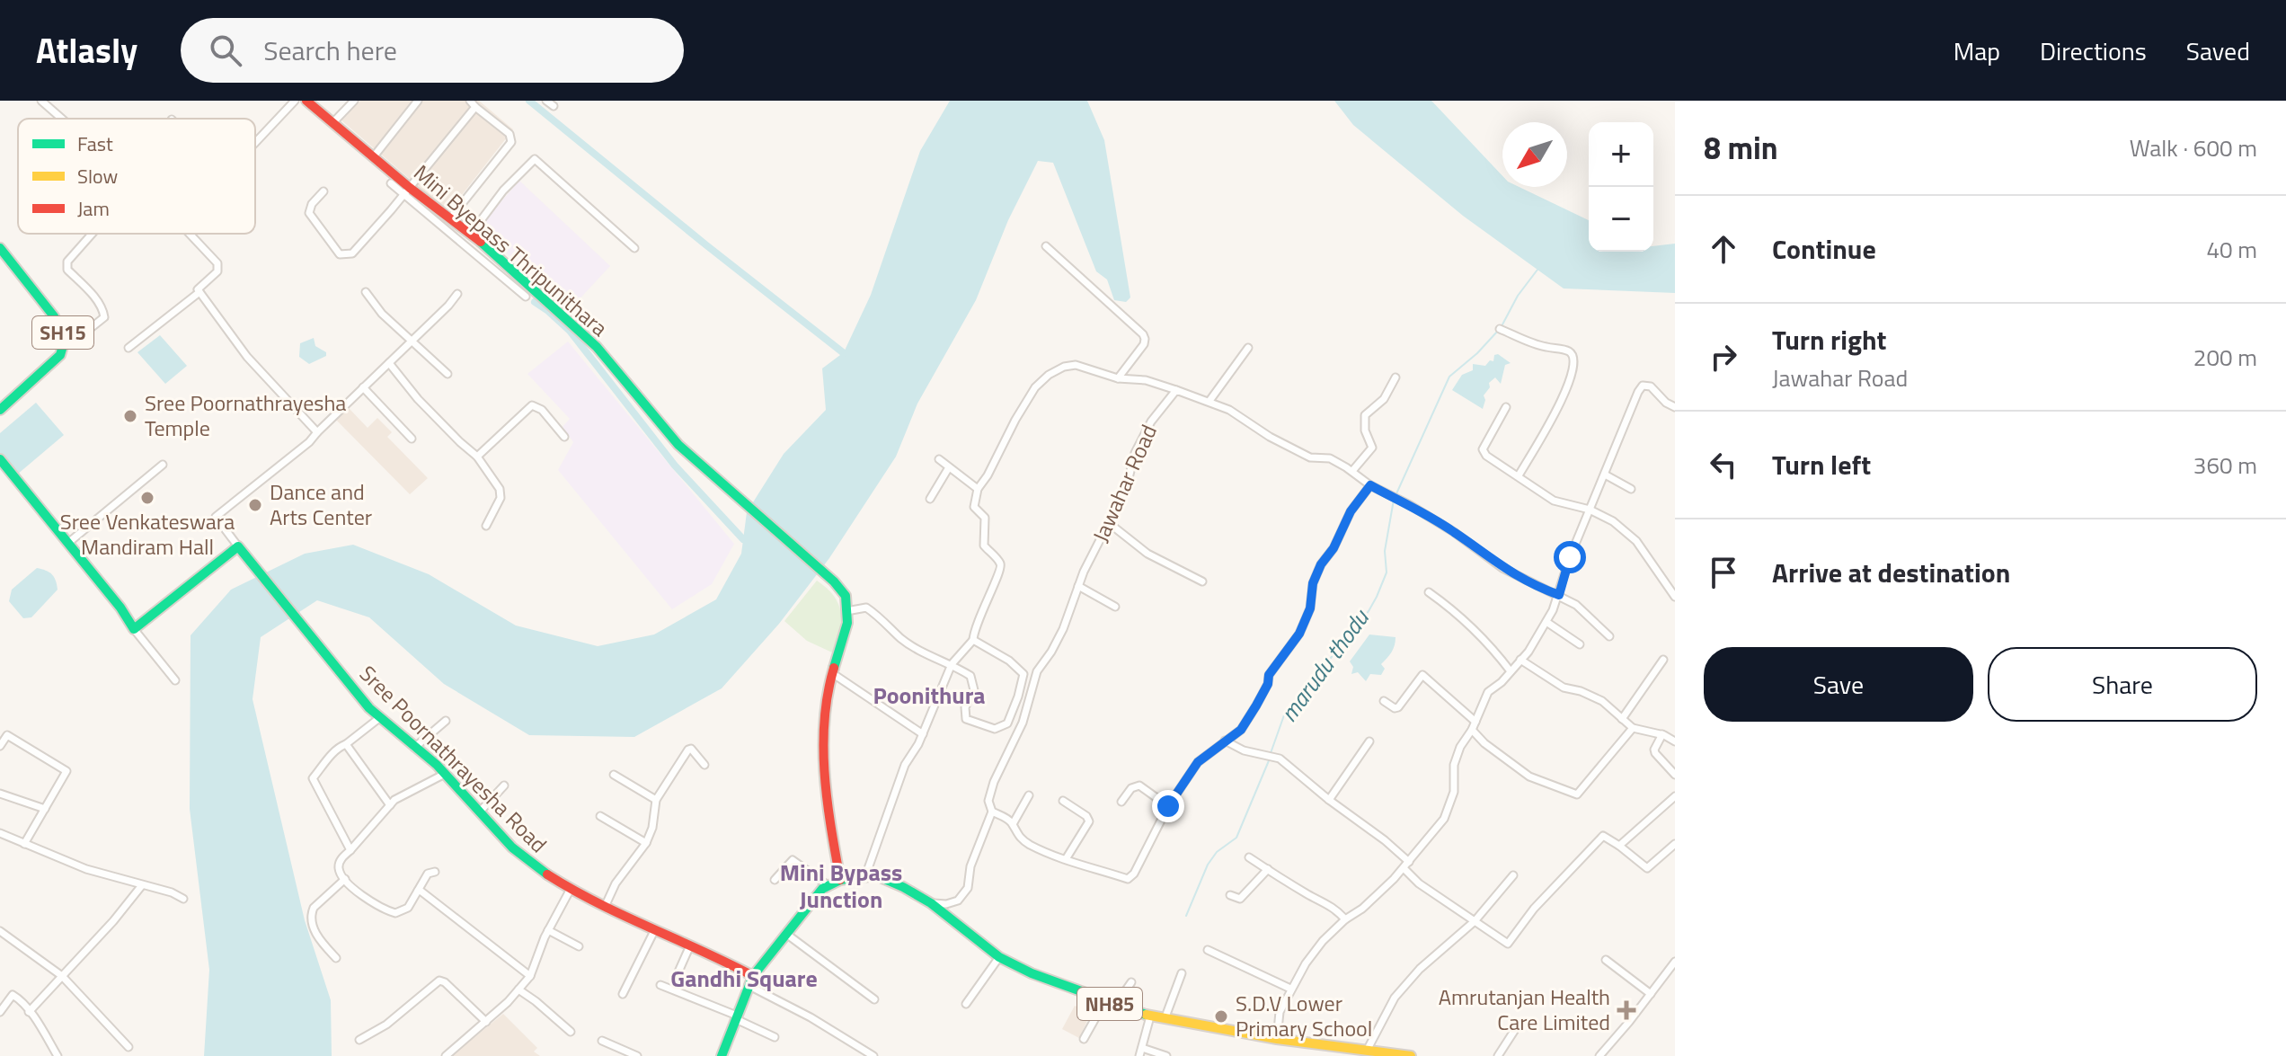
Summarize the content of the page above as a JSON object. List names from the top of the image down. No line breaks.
{"streets":{"main road":["Mini Byepass Thripunithara","SH15","Sree Poornathrayesha Road","NH85"],"street":["Jawahar Road"]},"crossings":[["Jawahar Road","NH85"],["Sree Poornathrayesha Road","NH85"]],"districts":["Poonithura","Mini Bypass Junction","Gandhi Square"],"water":["marudu thodu"],"places":{"other":["Sree Poornathrayesha Temple","Sree Venkateswara Mandiram Hall","Dance and Arts Center","S.D.V Lower Primary School"],"health":["Amrutanjan Health Care Limited"]},"legend":["Fast","Slow","Jam"],"north":"bottom left","page":{"header":"Atlasly","search":"Search here","nav":["Map","Directions","Saved"],"heading":["8 min","Walk · 600 m"],"map_buttons":["+","−"],"list":[["Continue","40 m"],["Turn right","Jawahar Road","200 m"],["Turn left","360 m"],"Arrive at destination"],"buttons":["Save","Share"]}}
